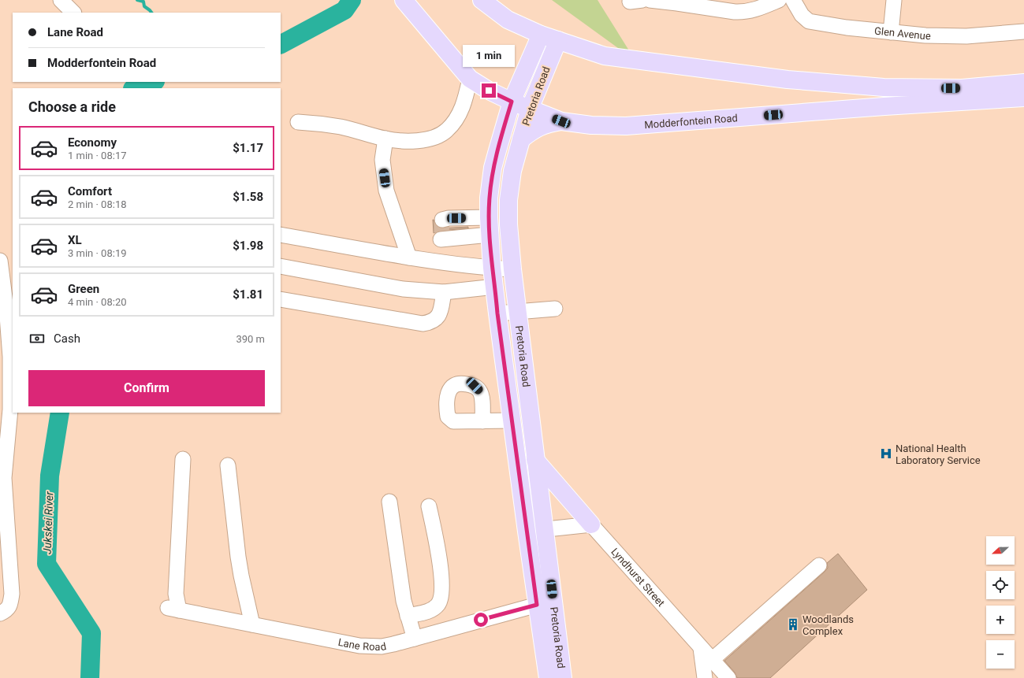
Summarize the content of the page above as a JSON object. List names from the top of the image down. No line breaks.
{"streets":{"main road":["Pretoria Road","Modderfontein Road"],"street":["Glen Avenue","Lyndhurst Street","Lane Road"]},"crossings":[["Pretoria Road","Modderfontein Road"],["Pretoria Road","Lane Road"]],"water":["Jukskei River"],"places":{"hospital":["National Health Laboratory Service"],"building":["Woodlands Complex"]},"north":"left","page":{"banner":["Lane Road","Modderfontein Road"],"bubble":"1 min","heading":"Choose a ride","list":[{"name":"Economy","note":"1 min · 08:17","value":"$1.17"},{"name":"Comfort","note":"2 min · 08:18","value":"$1.58"},{"name":"XL","note":"3 min · 08:19","value":"$1.98"},{"name":"Green","note":"4 min · 08:20","value":"$1.81"}],"pay":["Cash","390 m"],"buttons":"Confirm","map_buttons":["+","−"]}}
